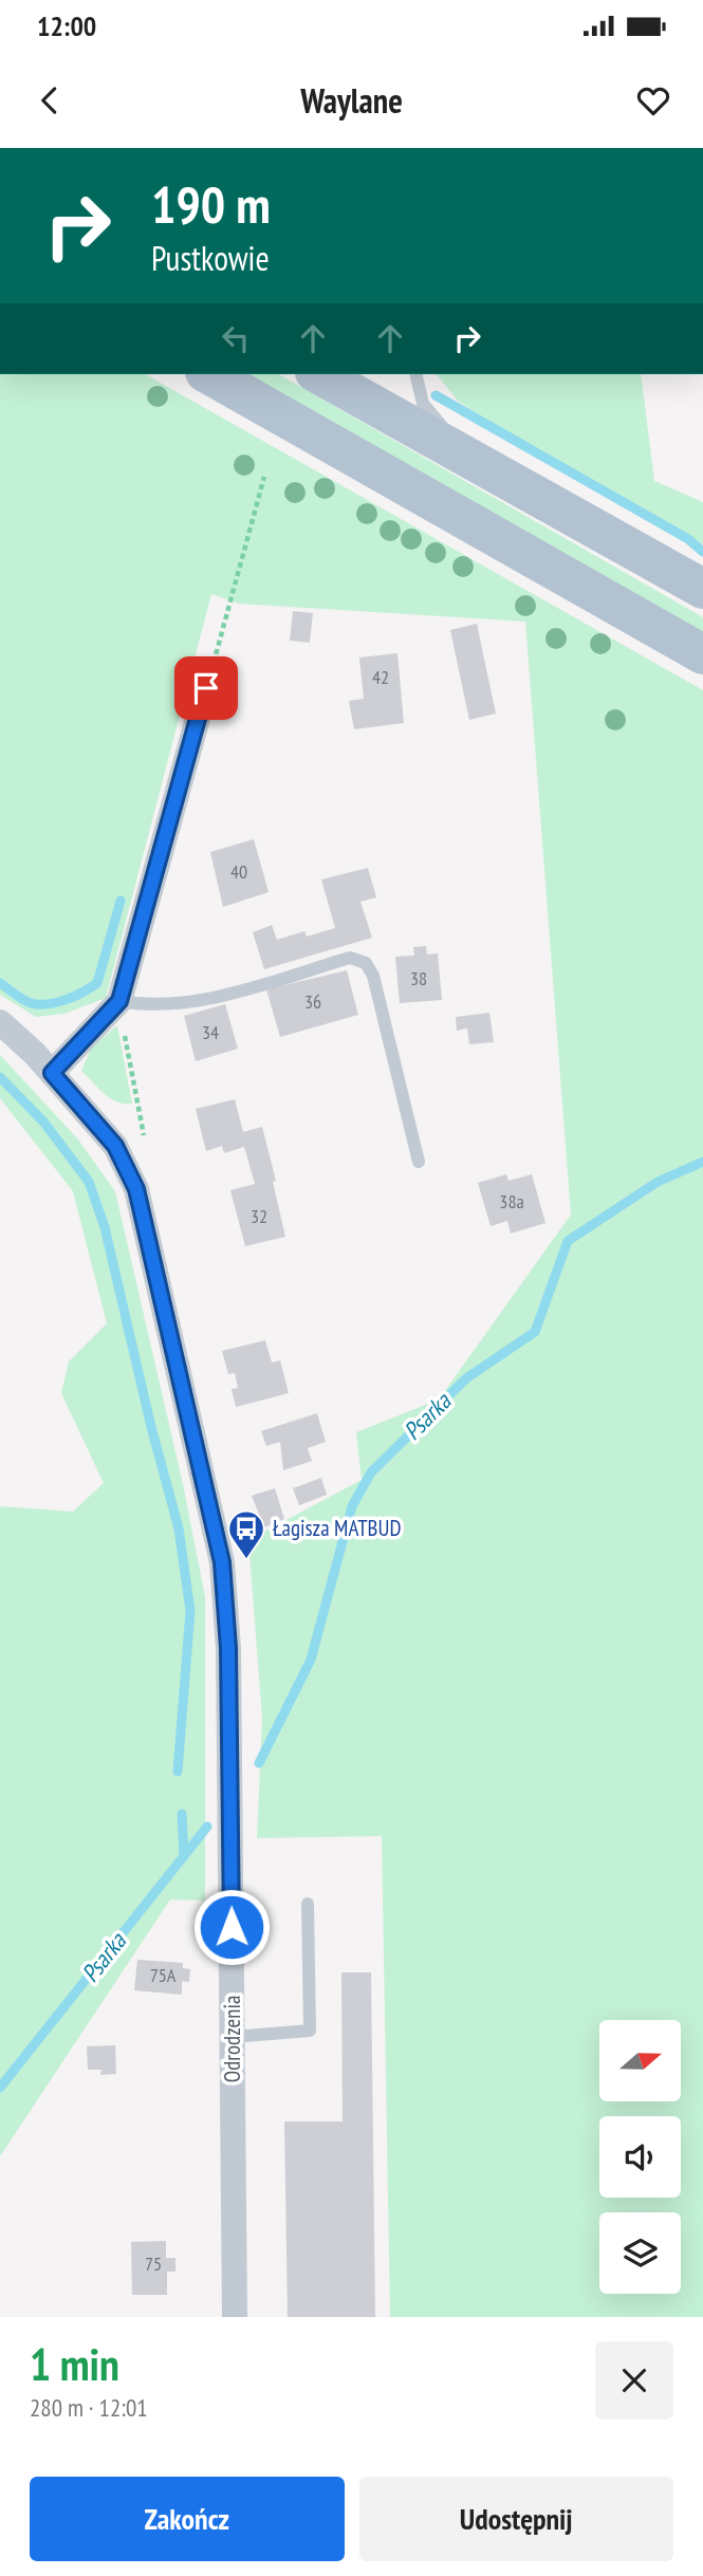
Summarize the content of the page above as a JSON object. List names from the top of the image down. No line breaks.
{"streets":{"street":["Odrodzenia"]},"water":["Psarka"],"places":{"bus stop":["Łagisza MATBUD"]},"house_numbers":["42","40","38","36","34","38a","32","75A","75"],"north":"right","page":{"status":"12:00","header":"Waylane","turn":["190 m","Pustkowie"],"heading":["1 min","280 m · 12:01"],"buttons":["Zakończ","Udostępnij"]}}
